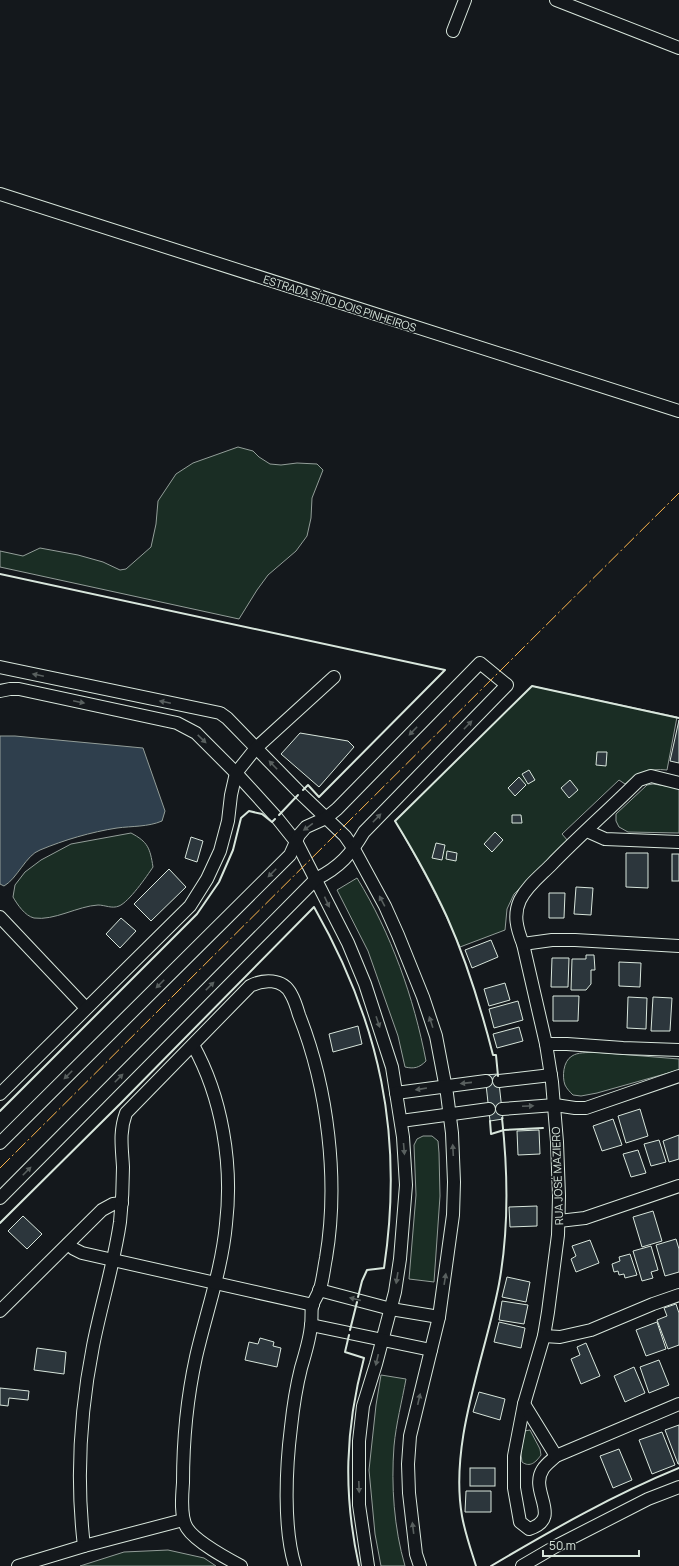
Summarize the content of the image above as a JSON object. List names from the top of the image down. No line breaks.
{"streets":{"street":["ESTRADA SÍTIO DOIS PINHEIROS","RUA JOSÉ MAZIERO"]},"scale_bar":"50 m"}
